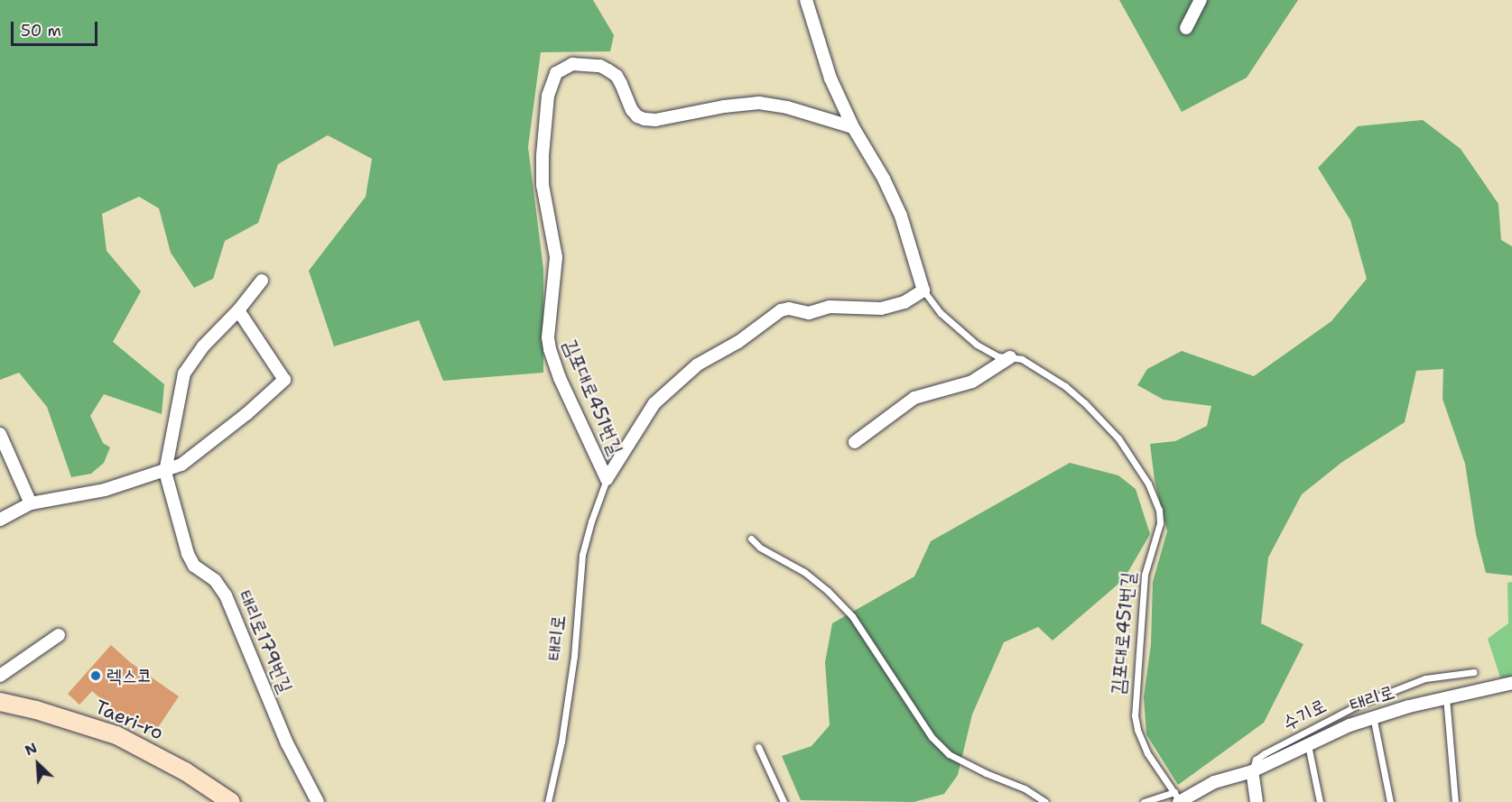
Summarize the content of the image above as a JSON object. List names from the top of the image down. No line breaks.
{"streets":{"street":["김포대로451번길","태리로","태리로179번길","Taeri-ro"],"lane":["수기로"]},"crossings":[["김포대로451번길","태리로"],["태리로","수기로"]],"places":["렉스코"],"scale_bar":"50 m","north":"top left"}
